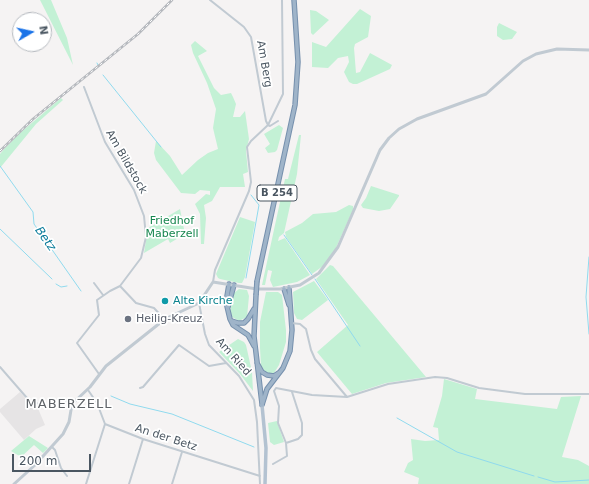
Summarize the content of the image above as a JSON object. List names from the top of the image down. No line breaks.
{"streets":{"highway":["B 254"],"street":["Am Berg","Am Bildstock","Am Ried","An der Betz"]},"crossings":[["Am Ried","An der Betz"]],"districts":["MABERZELL"],"water":["Betz"],"parks":["Friedhof Maberzell"],"places":["Alte Kirche","Heilig-Kreuz"],"scale_bar":"200 m","north":"right"}
